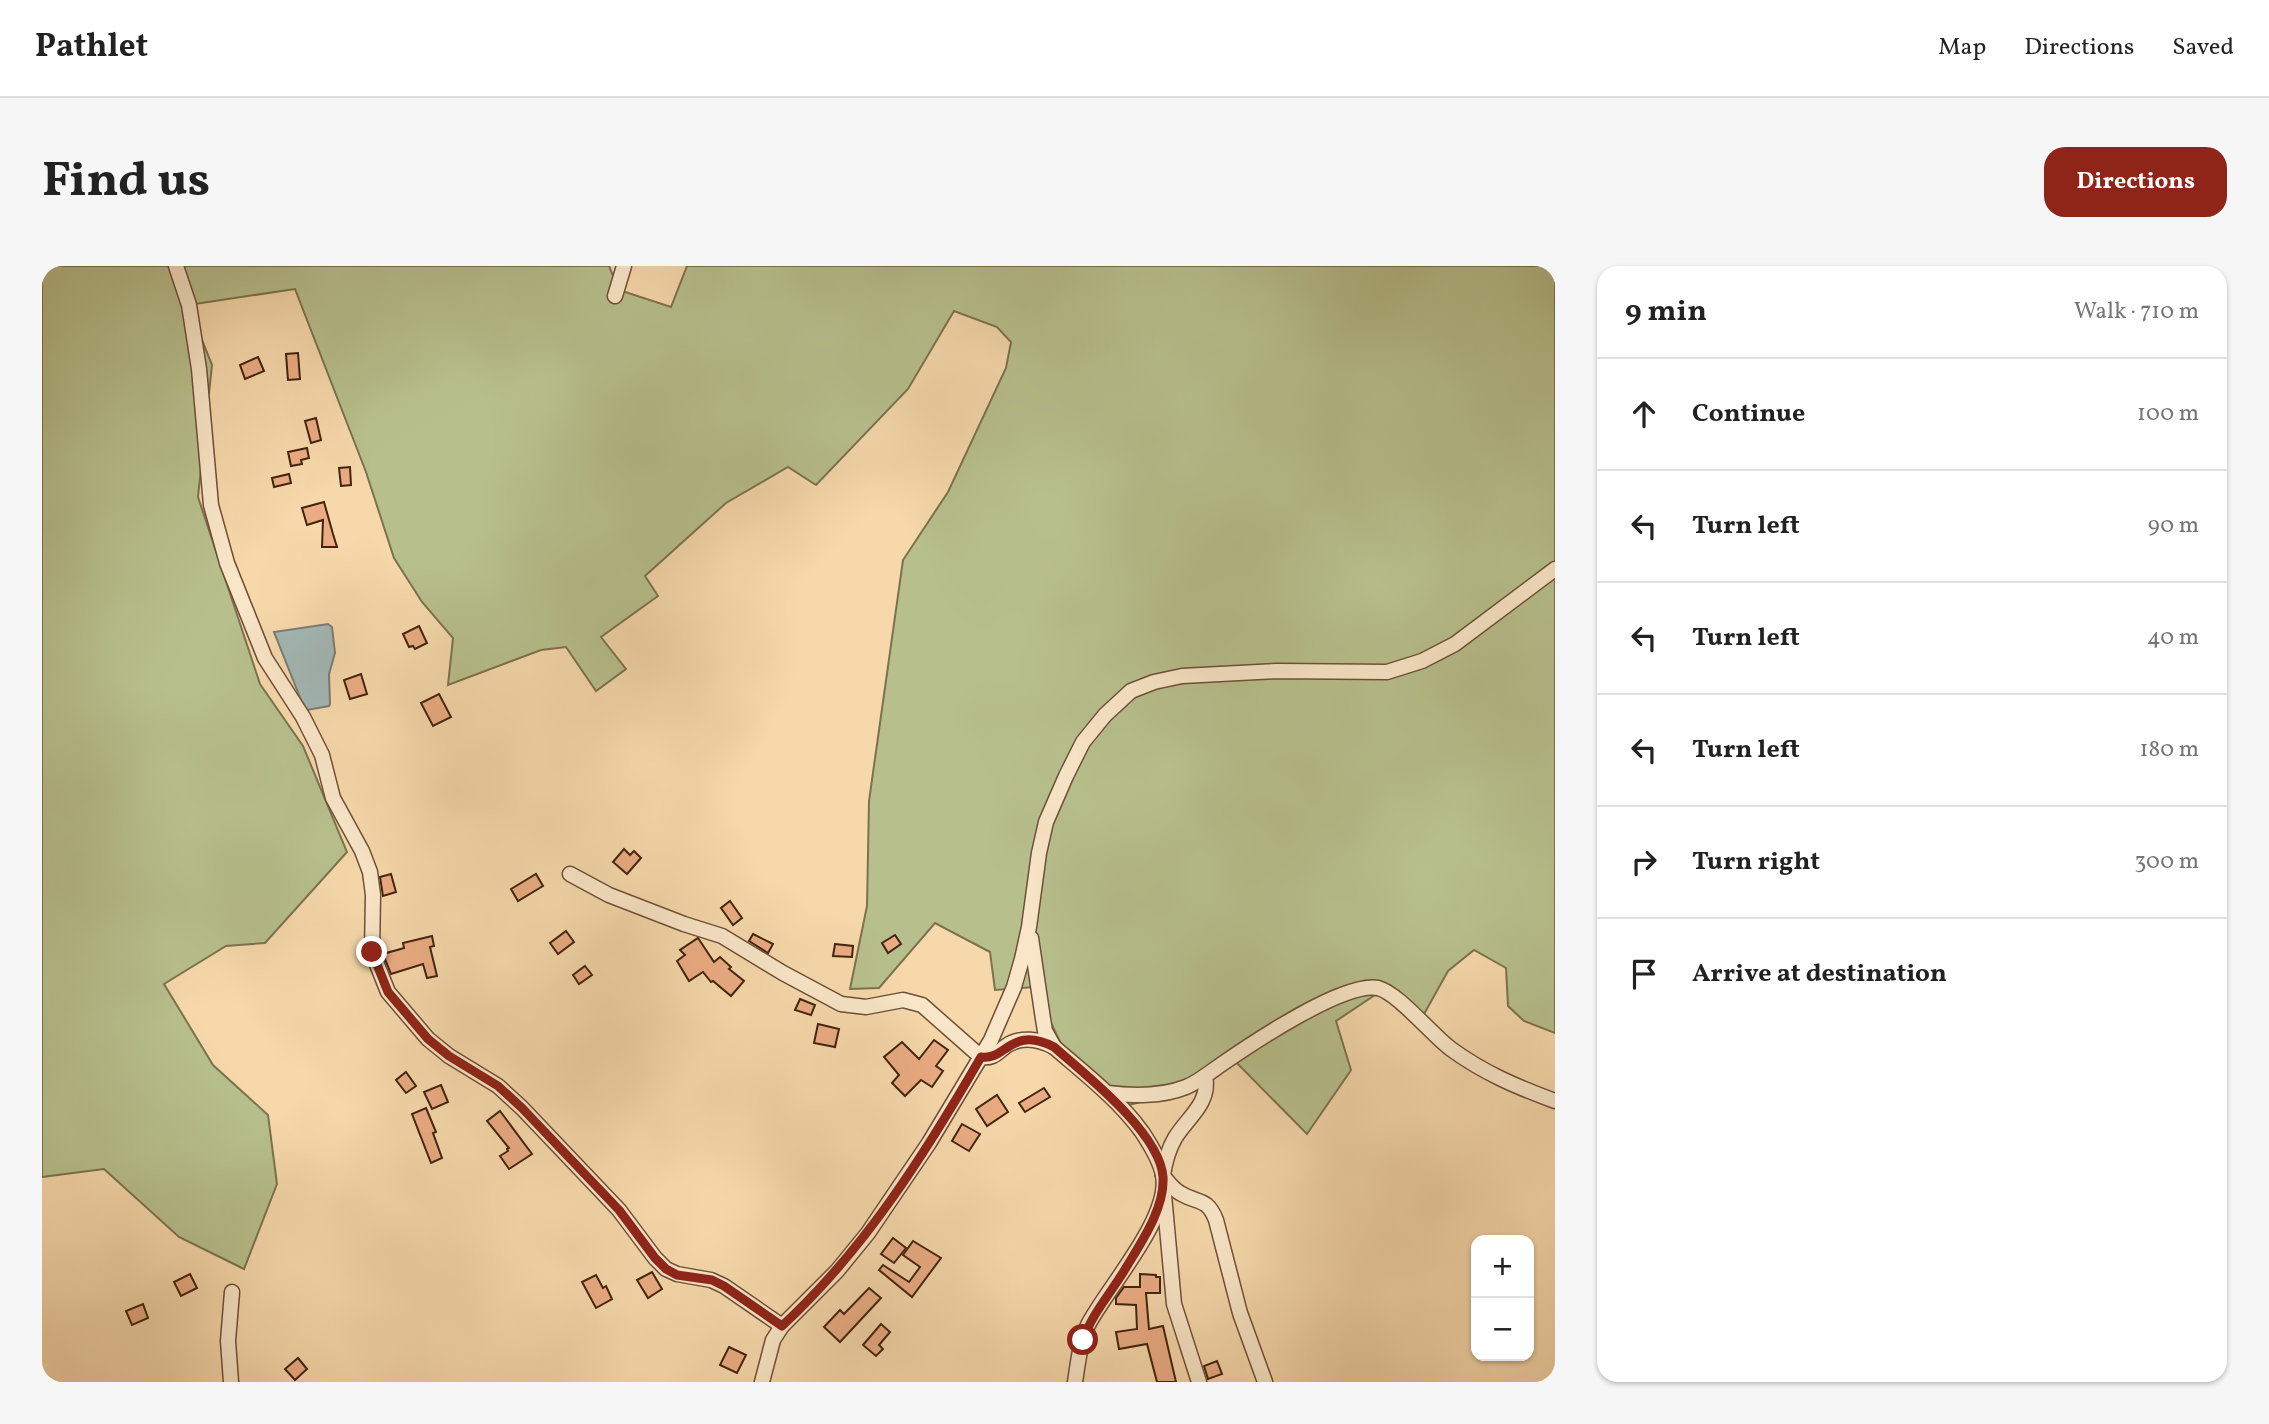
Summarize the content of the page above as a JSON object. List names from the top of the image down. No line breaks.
{"page":{"header":"Pathlet","nav":["Map","Directions","Saved"],"buttons":"Directions","title":"Find us","heading":["9 min","Walk · 710 m"],"list":[["Continue","100 m"],["Turn left","90 m"],["Turn left","40 m"],["Turn left","180 m"],["Turn right","300 m"],"Arrive at destination"],"map_buttons":["+","−"]}}
